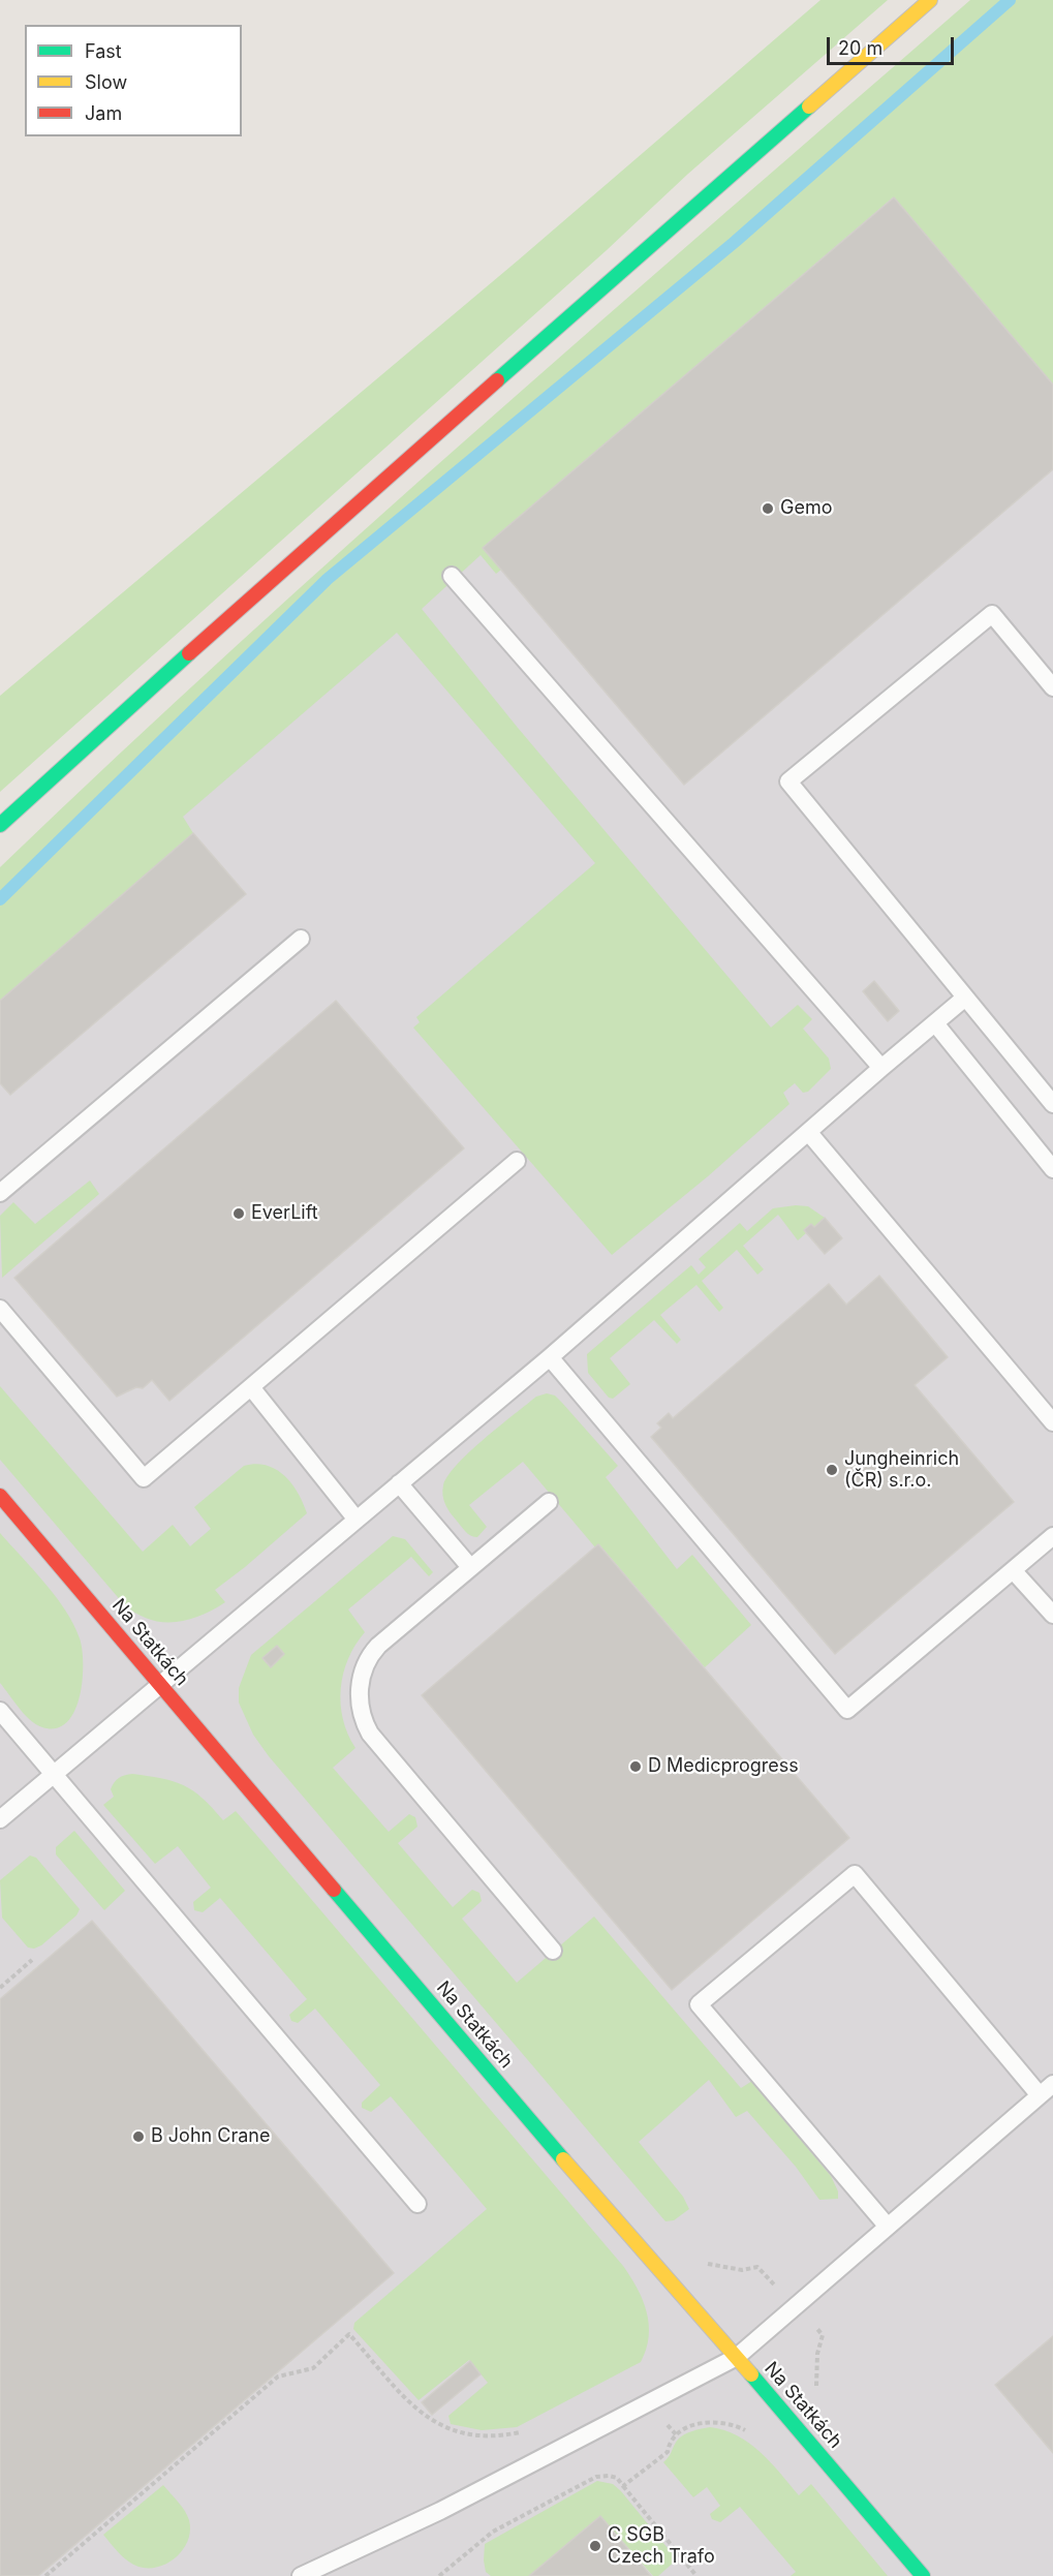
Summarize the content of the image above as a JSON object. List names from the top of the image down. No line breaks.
{"streets":{"street":["Na Statkách"]},"places":["Gemo","EverLift","Jungheinrich (ČR) s.r.o.","D Medicprogress","B John Crane","C SGB Czech Trafo"],"legend":["Fast","Slow","Jam"],"scale_bar":"20 m"}
